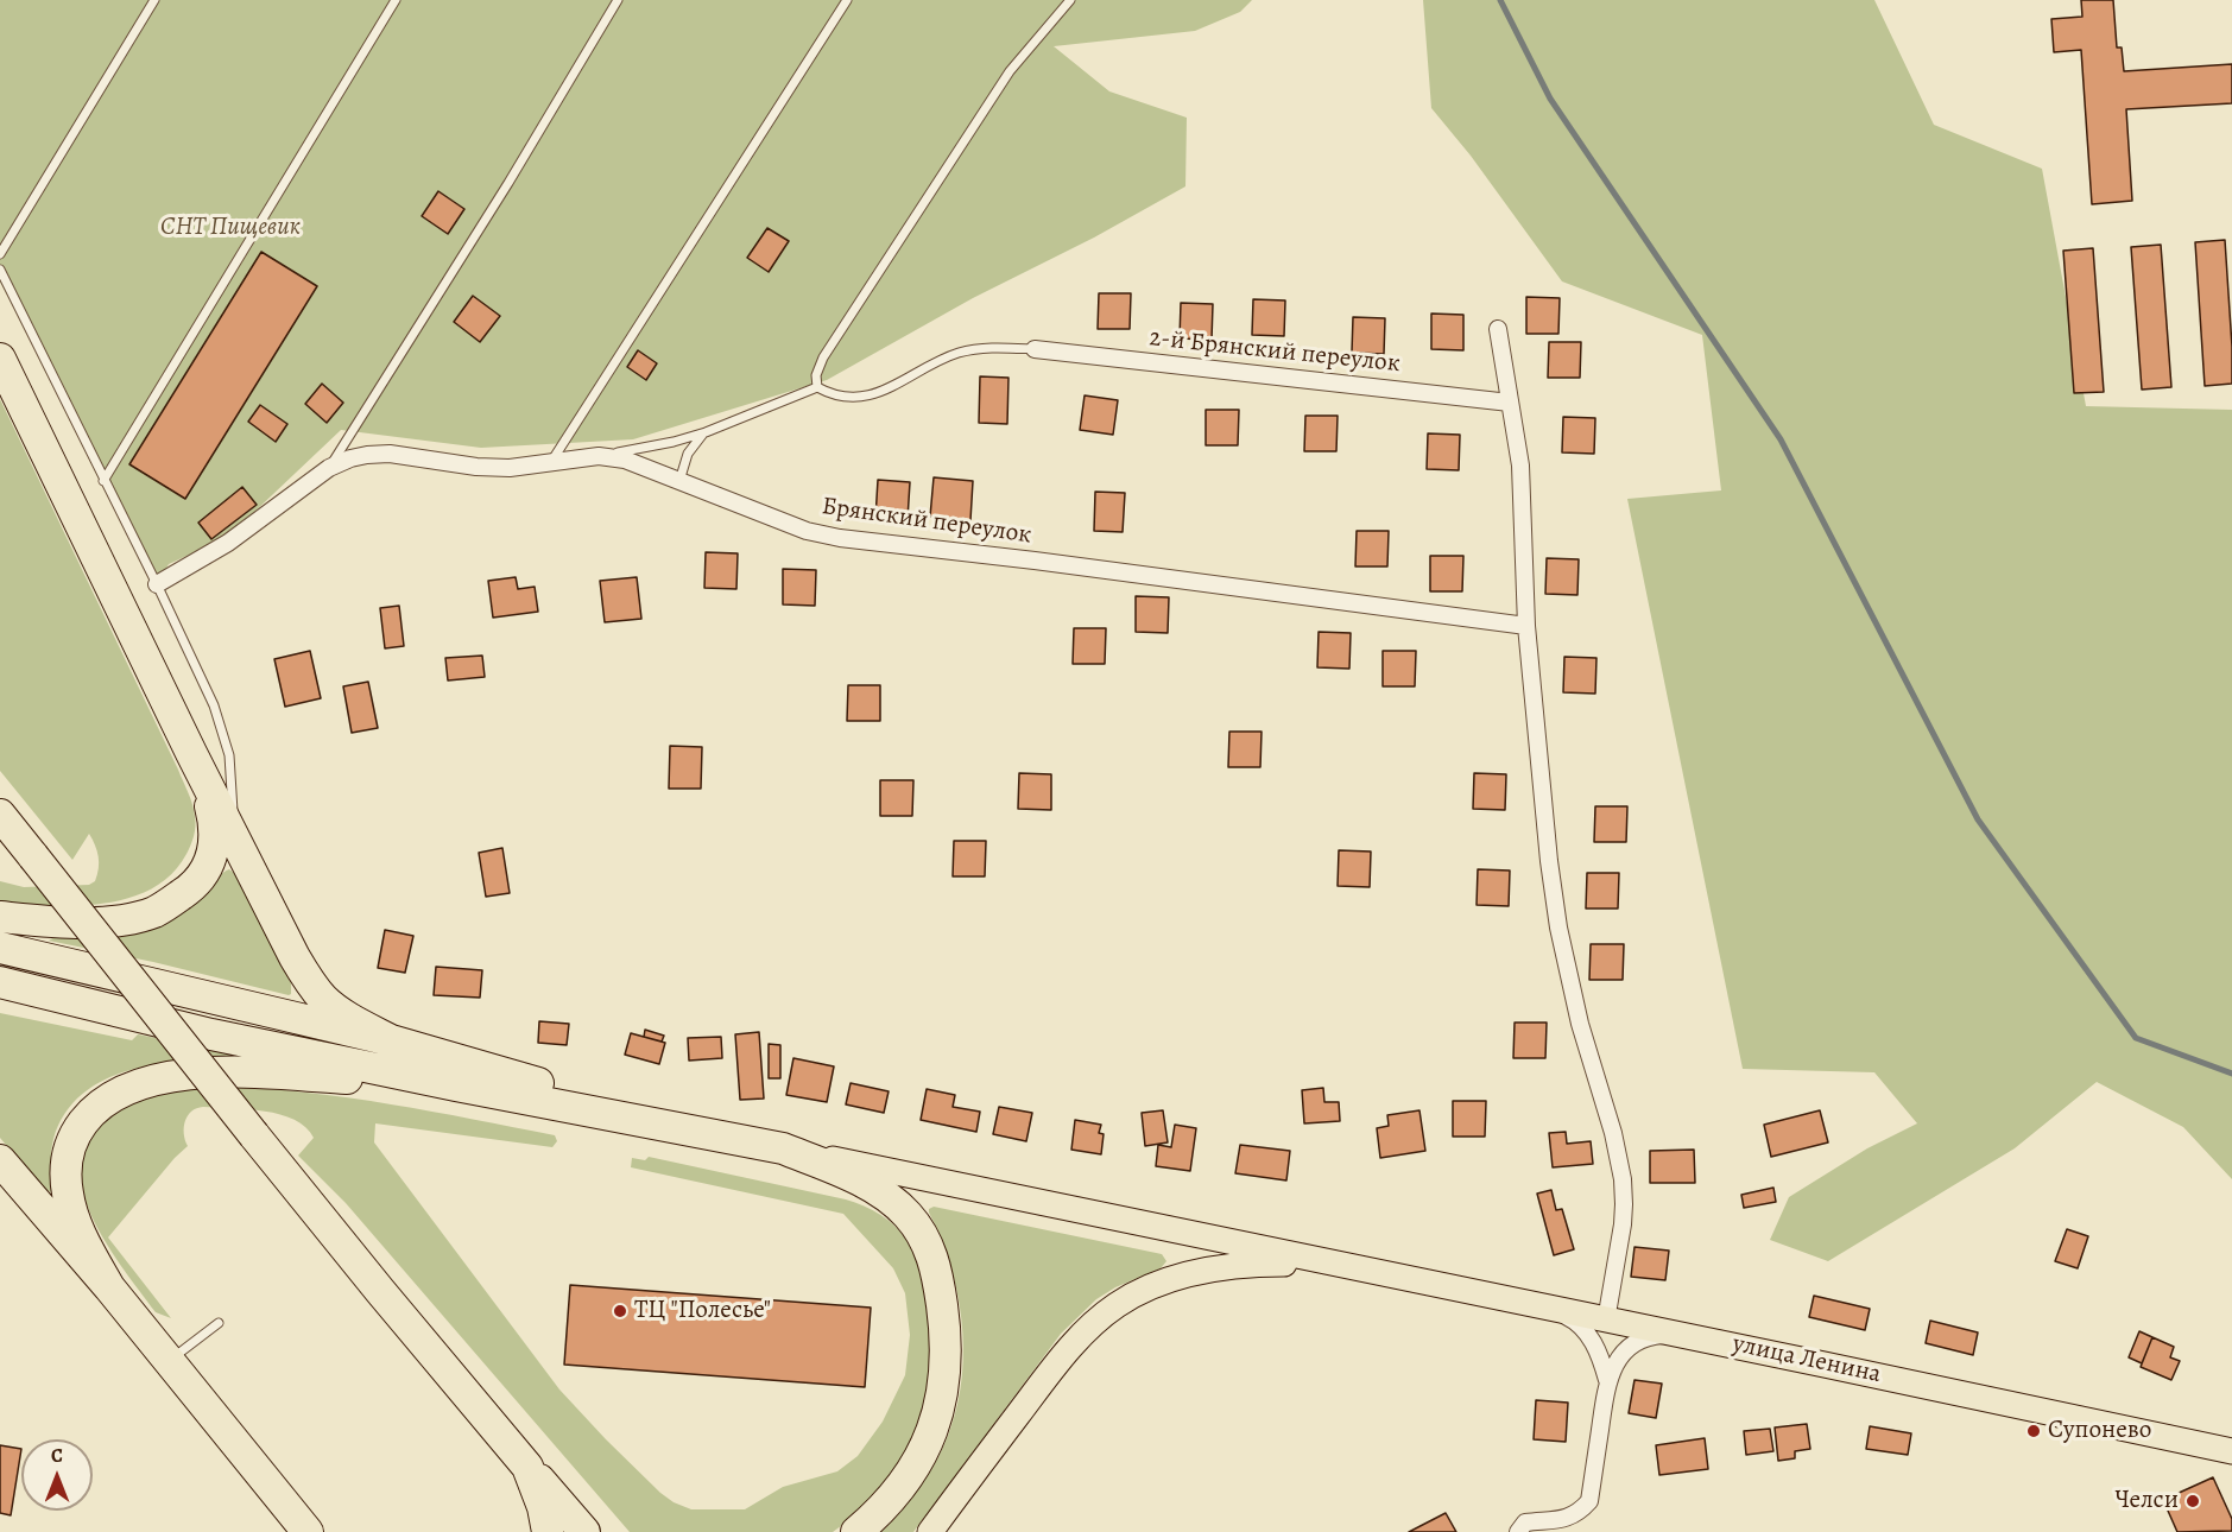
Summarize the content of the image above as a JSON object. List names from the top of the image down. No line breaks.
{"streets":{"main road":["улица Ленина"],"street":["2-й Брянский переулок","Брянский переулок"]},"parks":["СНТ Пищевик"],"places":["ТЦ \"Полесье\"","Супонево","Челси"],"north":"top"}
